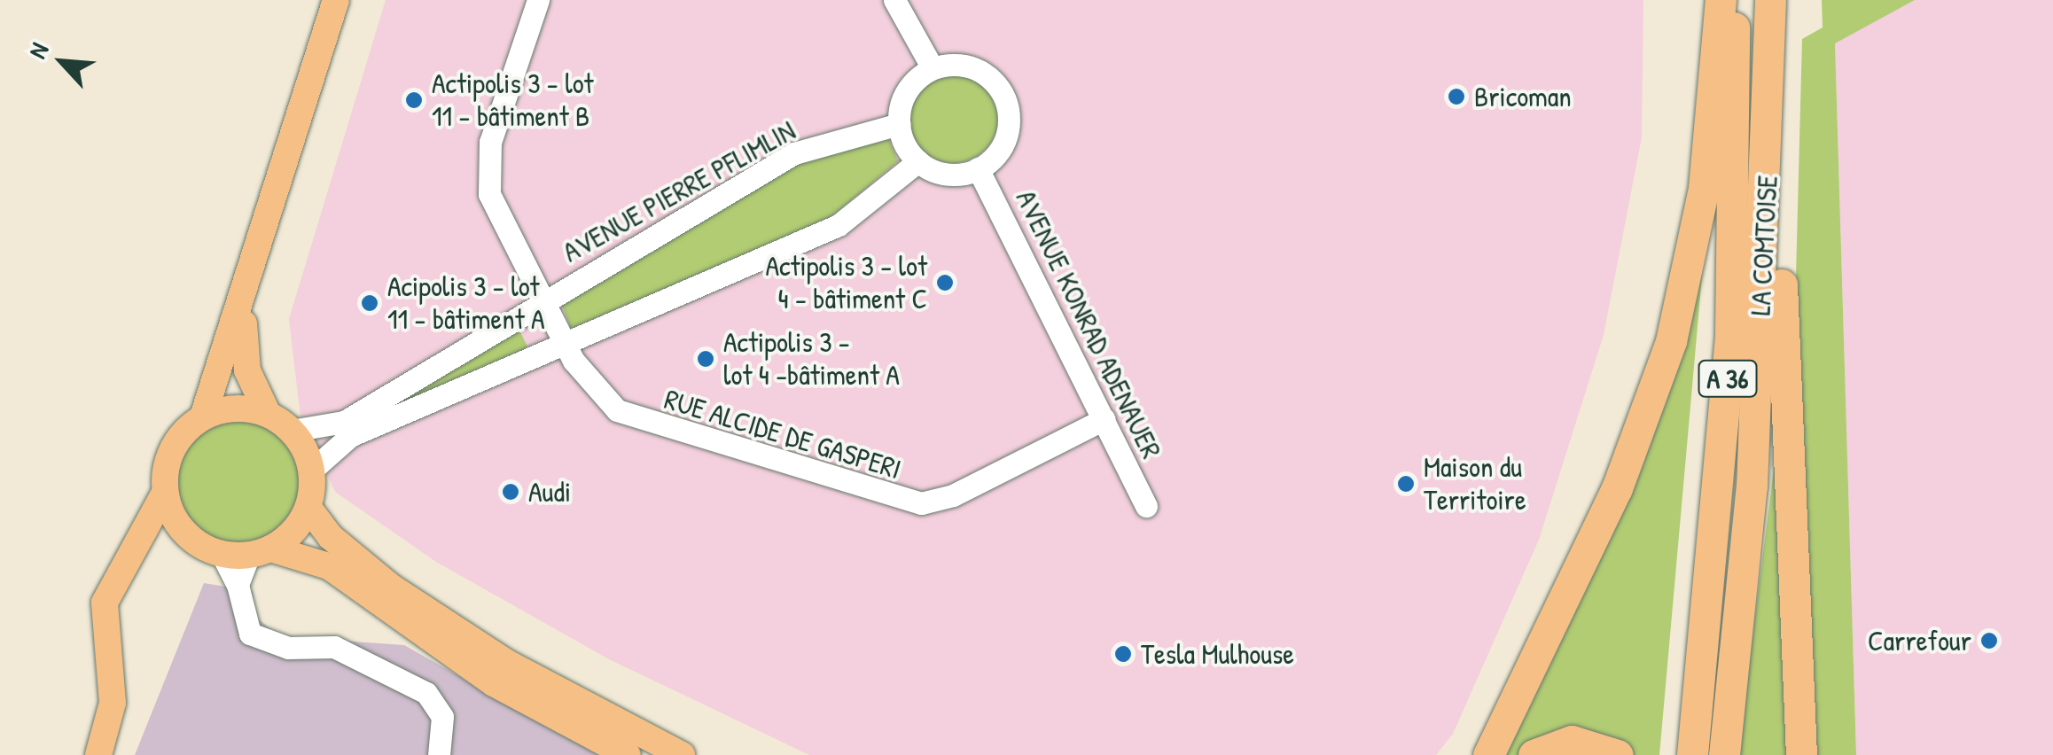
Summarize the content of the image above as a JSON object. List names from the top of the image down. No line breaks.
{"streets":{"highway":["LA COMTOISE","A 36"],"street":["AVENUE PIERRE PFLIMLIN","AVENUE KONRAD ADENAUER","RUE ALCIDE DE GASPERI"]},"crossings":[["AVENUE PIERRE PFLIMLIN","AVENUE KONRAD ADENAUER"],["AVENUE KONRAD ADENAUER","RUE ALCIDE DE GASPERI"]],"places":["Bricoman","Actipolis 3 - lot 11 - bâtiment B","Actipolis 3 - lot 4 - bâtiment C","Acipolis 3 - lot 11 - bâtiment A","Actipolis 3 - lot 4 -bâtiment A","Maison du Territoire","Audi","Carrefour","Tesla Mulhouse"],"north":"top left"}
